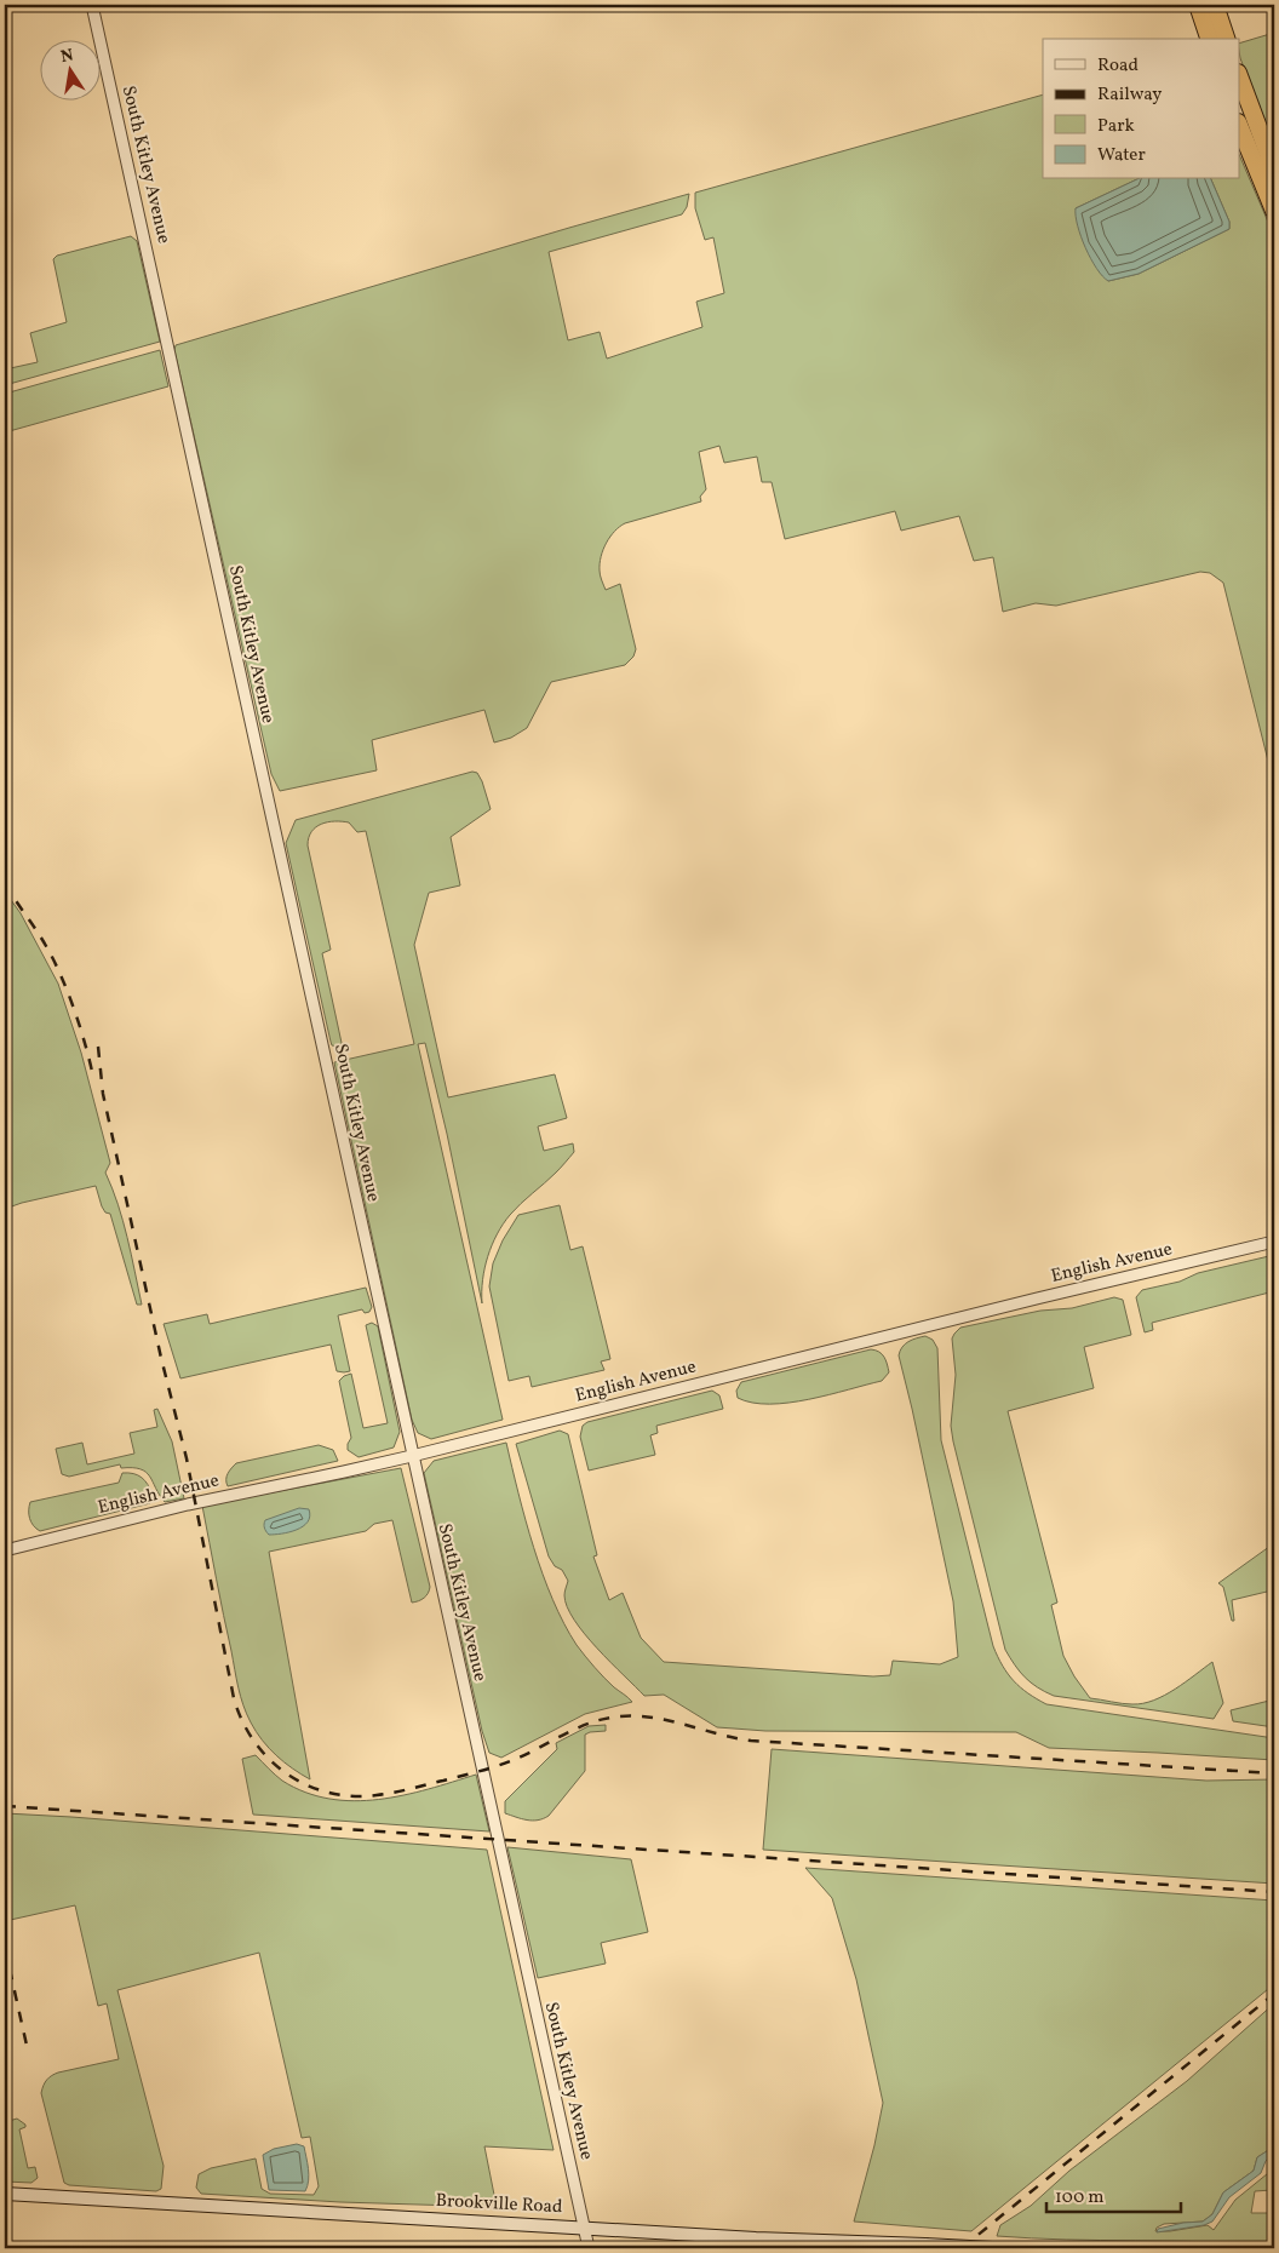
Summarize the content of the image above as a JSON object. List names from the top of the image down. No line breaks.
{"streets":{"main road":["Brookville Road"],"street":["South Kitley Avenue","English Avenue"]},"crossings":[["South Kitley Avenue","English Avenue"],["South Kitley Avenue","Brookville Road"]],"legend":["Road","Railway","Park","Water"],"scale_bar":"100 m","north":"top"}
